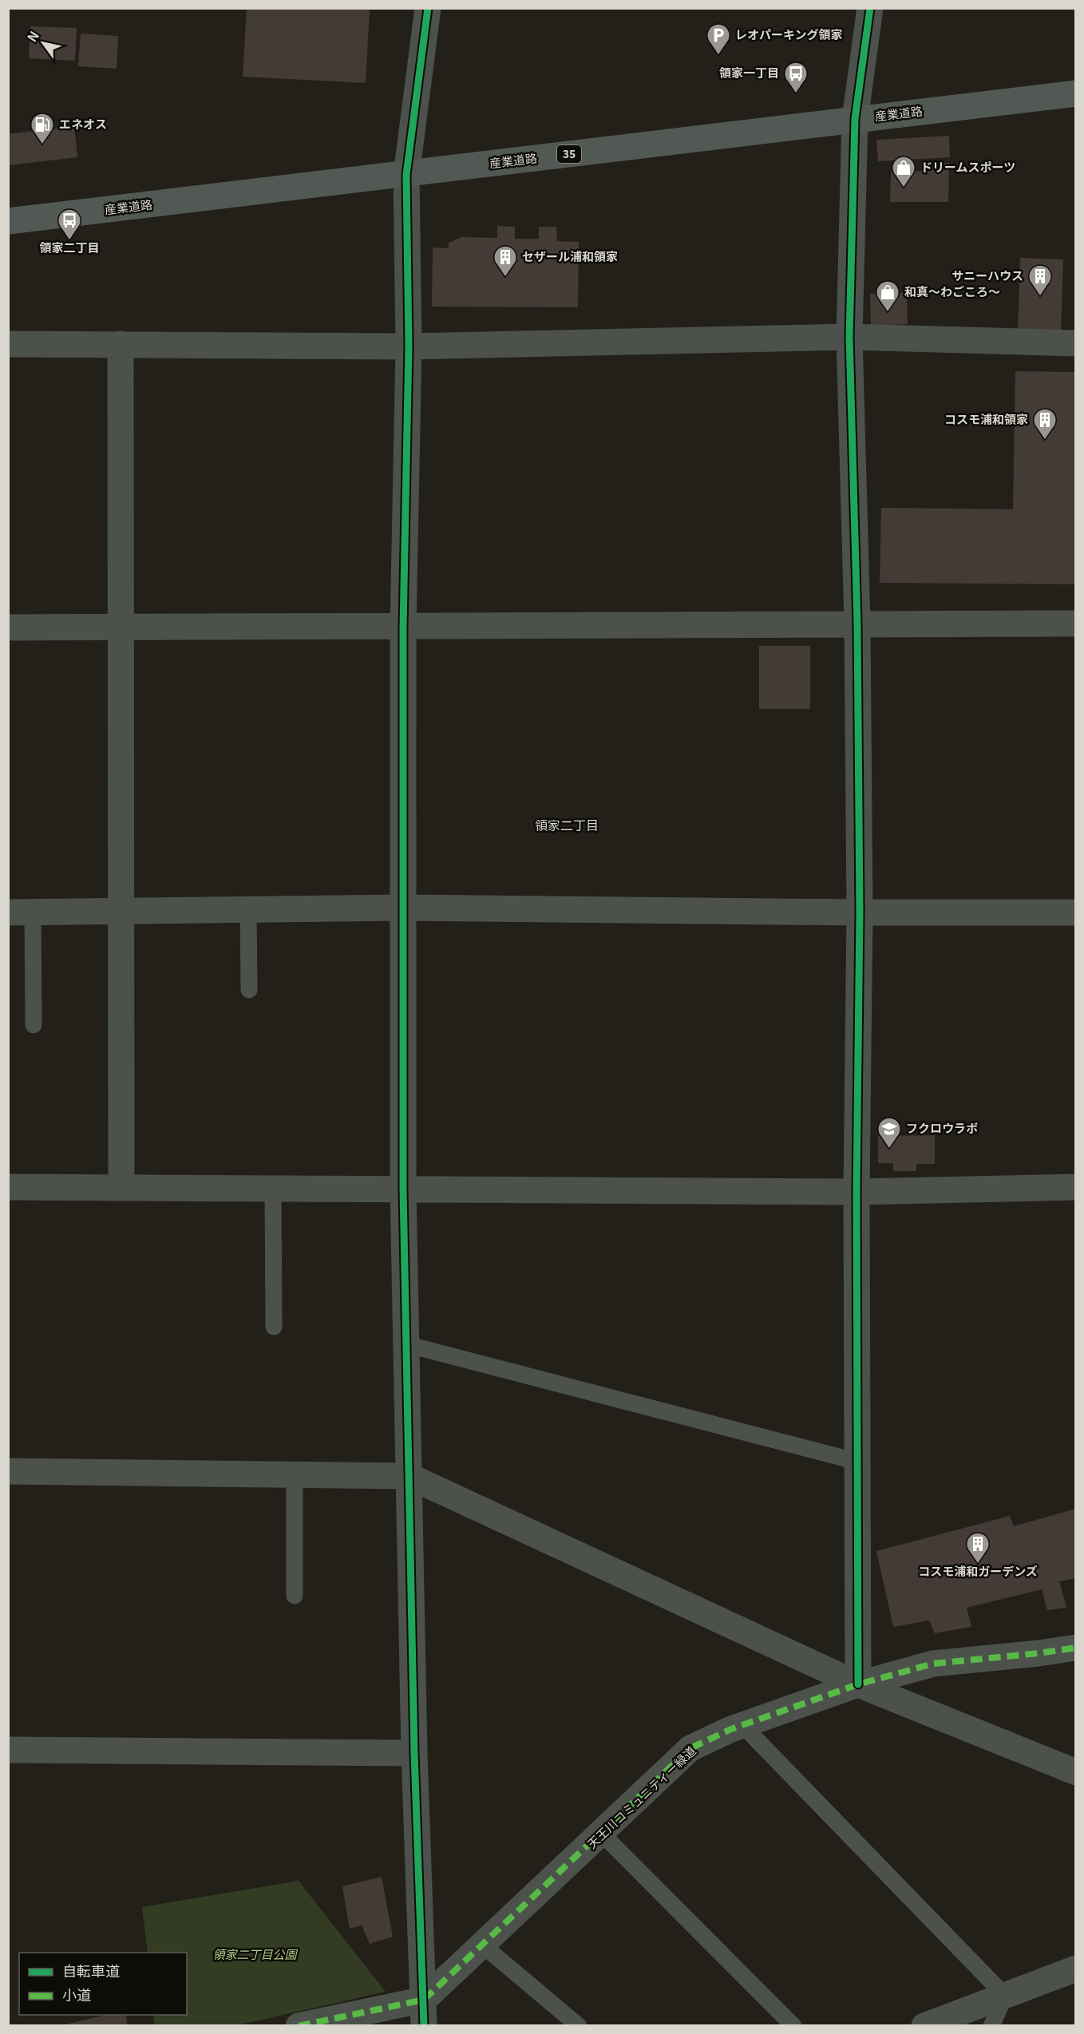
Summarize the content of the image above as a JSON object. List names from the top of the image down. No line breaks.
{"streets":{"main road":["産業道路","35"],"street":["天王川コミュニティー緑道"]},"districts":["領家二丁目"],"parks":["領家二丁目公園"],"places":{"parking":["レオパーキング領家"],"bus stop":["領家一丁目","領家二丁目"],"fuel station":["エネオス"],"shop":["ドリームスポーツ","和真～わごころ～"],"building":["セザール浦和領家","サニーハウス","コスモ浦和領家","コスモ浦和ガーデンズ"],"school or university":["フクロウラボ"]},"legend":["自転車道","小道"],"north":"top left"}
